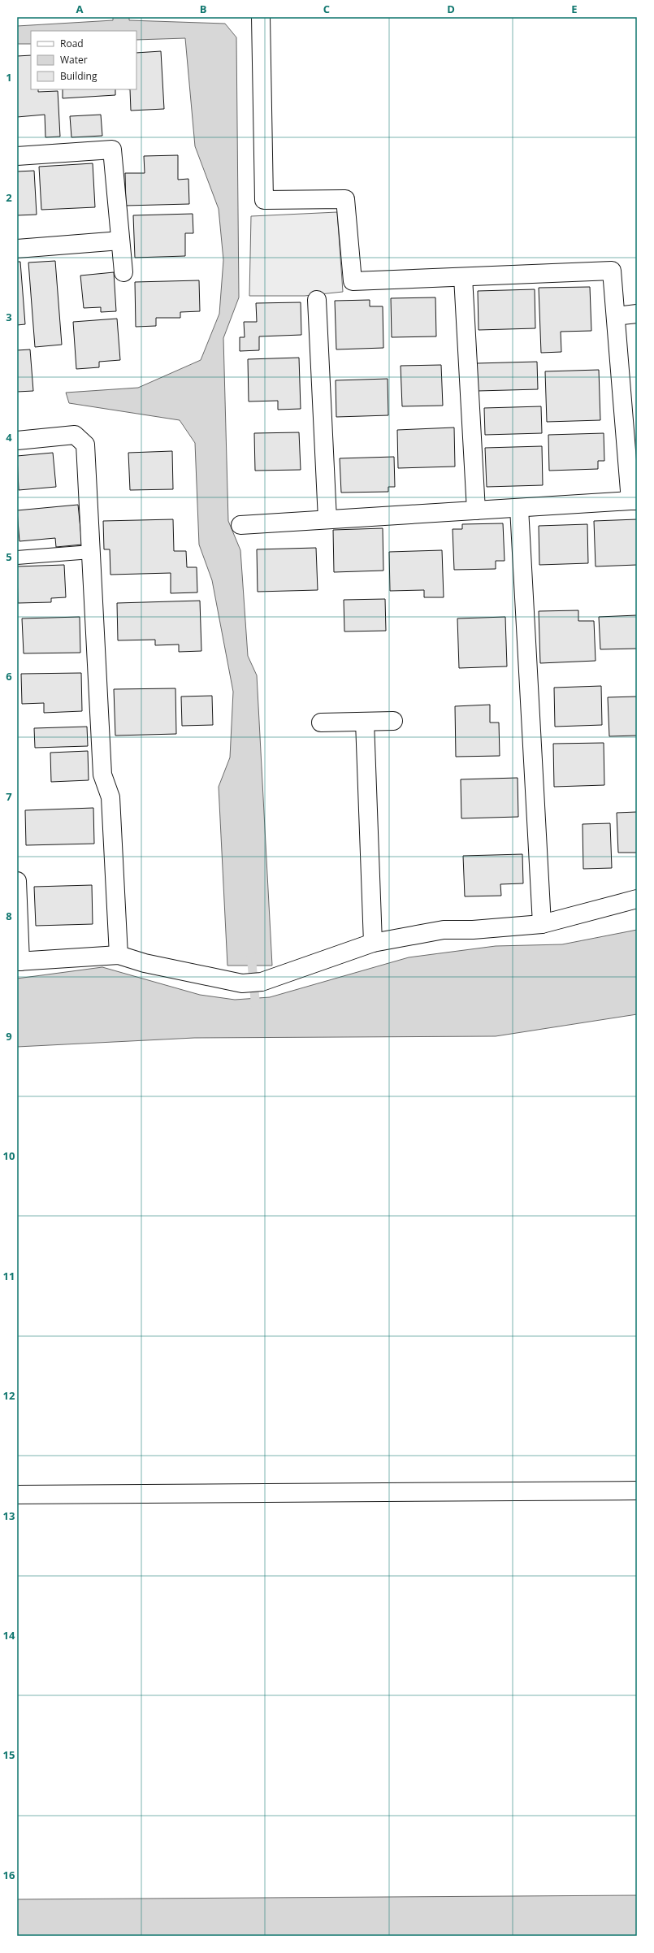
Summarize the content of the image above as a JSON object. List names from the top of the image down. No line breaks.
{"legend":["Road","Water","Building"],"grid":{"columns":["A","B","C","D","E"],"rows":["1","2","3","4","5","6","7","8","9","10","11","12","13","14","15","16"]}}
